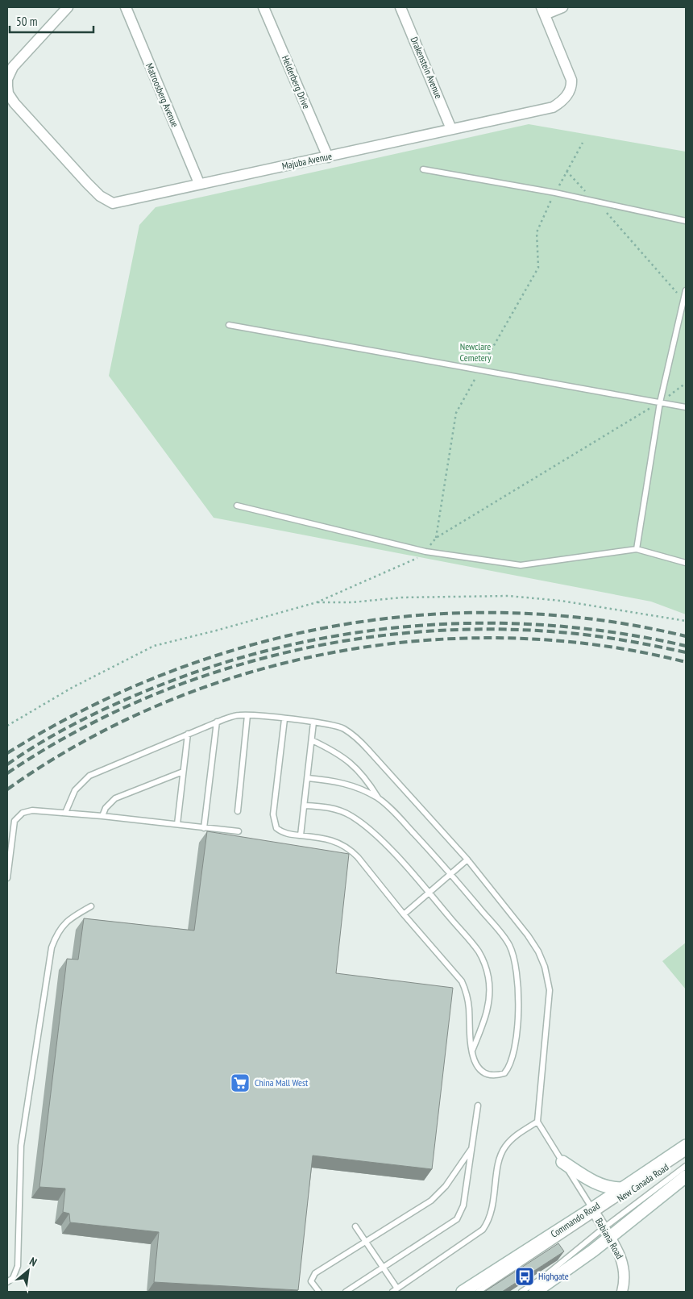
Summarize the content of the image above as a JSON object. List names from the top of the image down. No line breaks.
{"streets":{"main road":["Commando Road"],"street":["Drakenstein Avenue","Helderberg Drive","Matroosberg Avenue","Majuba Avenue","Babiana Road"],"lane":["New Canada Road"]},"crossings":[["Drakenstein Avenue","Majuba Avenue"],["Helderberg Drive","Majuba Avenue"],["Matroosberg Avenue","Majuba Avenue"],["New Canada Road","Commando Road"],["New Canada Road","Babiana Road"],["Commando Road","Babiana Road"]],"parks":["Newclare Cemetery"],"places":{"supermarket":["China Mall West"],"bus stop":["Highgate"]},"scale_bar":"50 m","north":"top right"}
